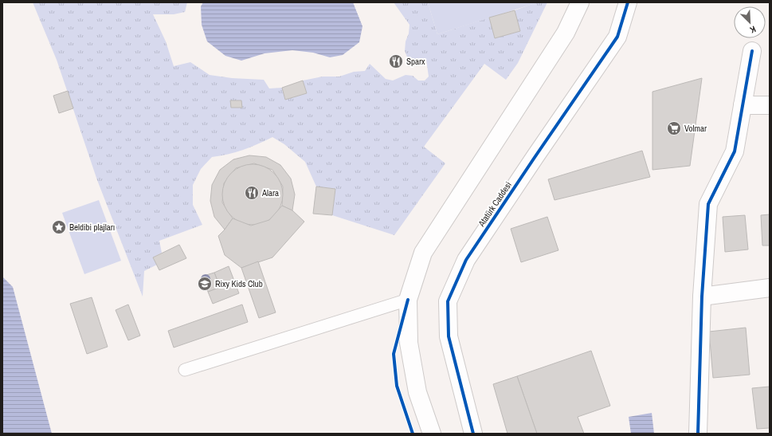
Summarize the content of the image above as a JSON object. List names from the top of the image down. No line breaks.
{"streets":{"street":["Atatürk Caddesi"]},"places":{"restaurant":["Sparx","Alara"],"supermarket":["Volmar"],"place":["Beldibi plajları"],"school or university":["Rixy Kids Club"]},"north":"bottom right"}
